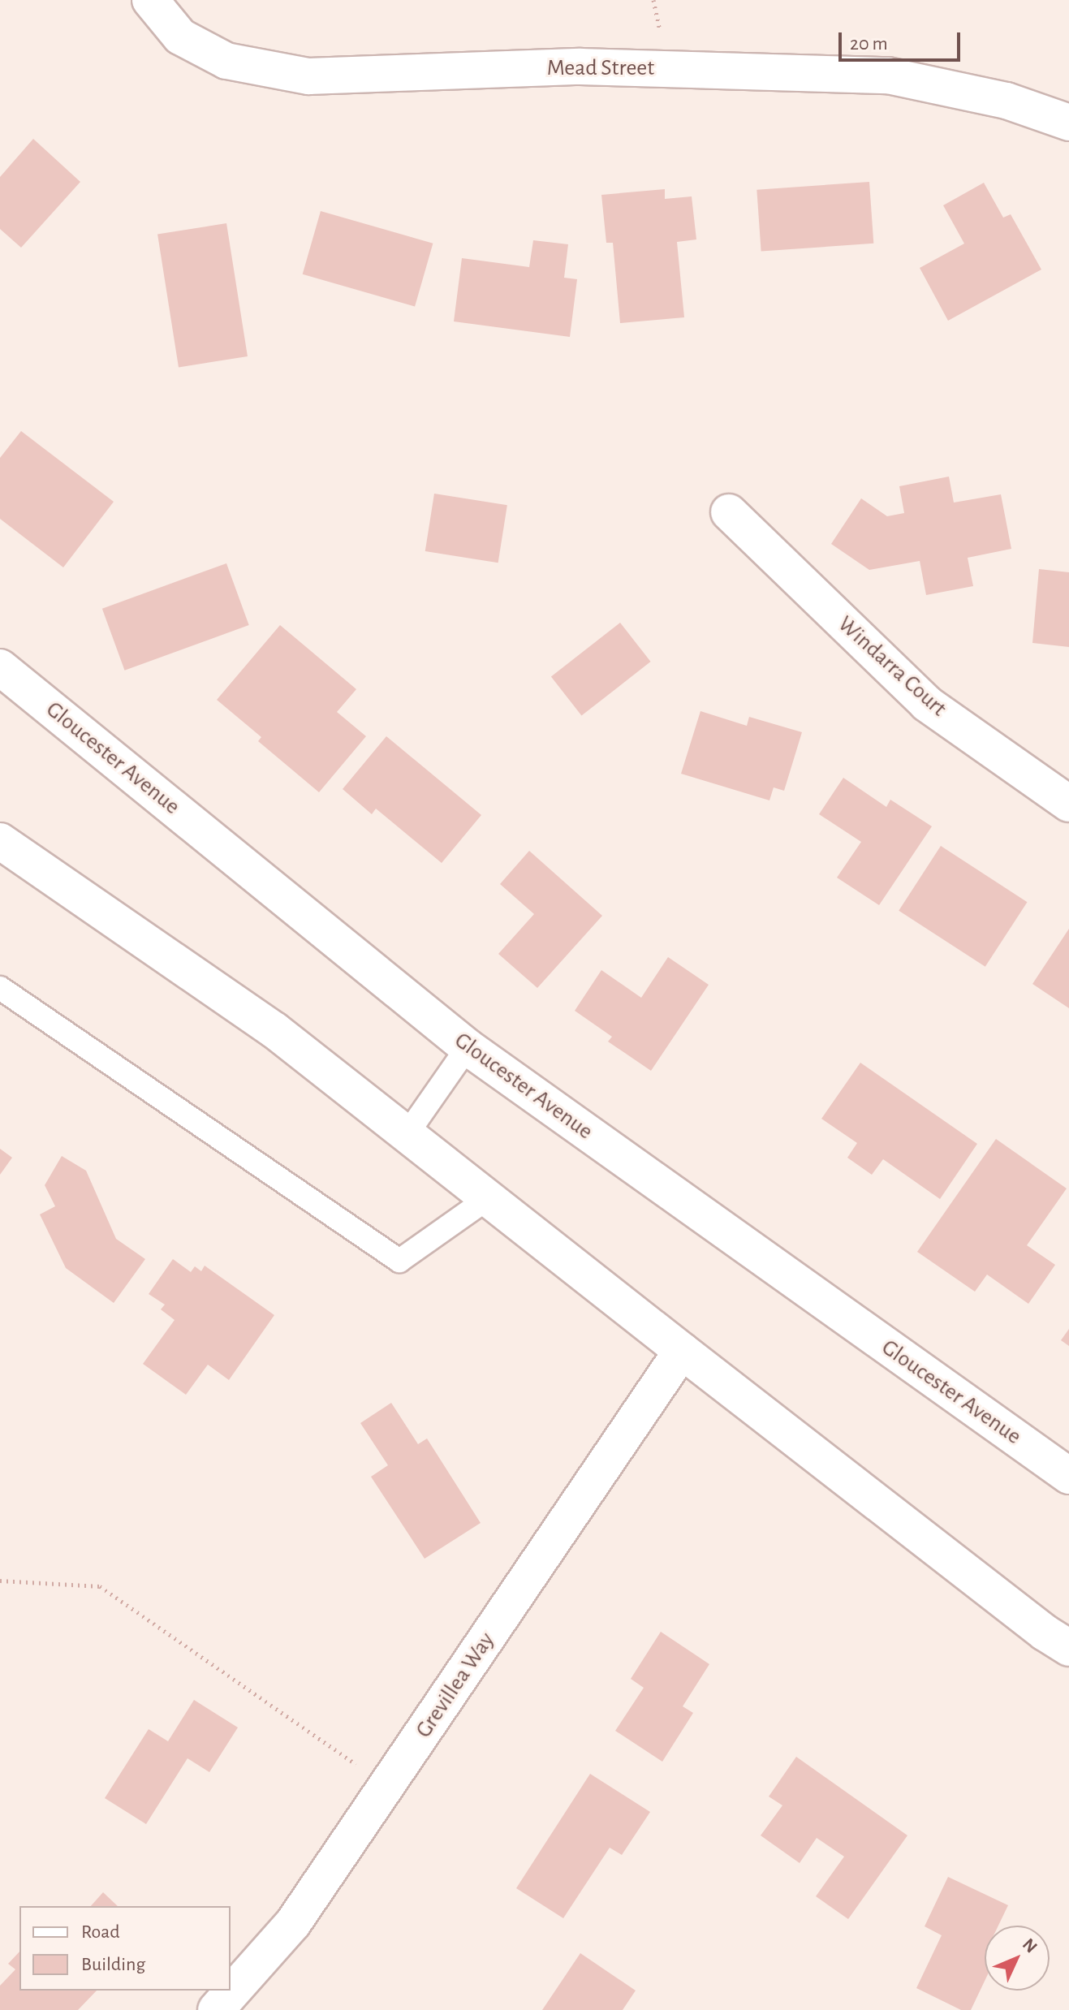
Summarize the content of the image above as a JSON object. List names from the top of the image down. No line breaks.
{"streets":{"street":["Mead Street","Windarra Court","Gloucester Avenue","Grevillea Way"]},"legend":["Road","Building"],"scale_bar":"20 m","north":"top right"}
